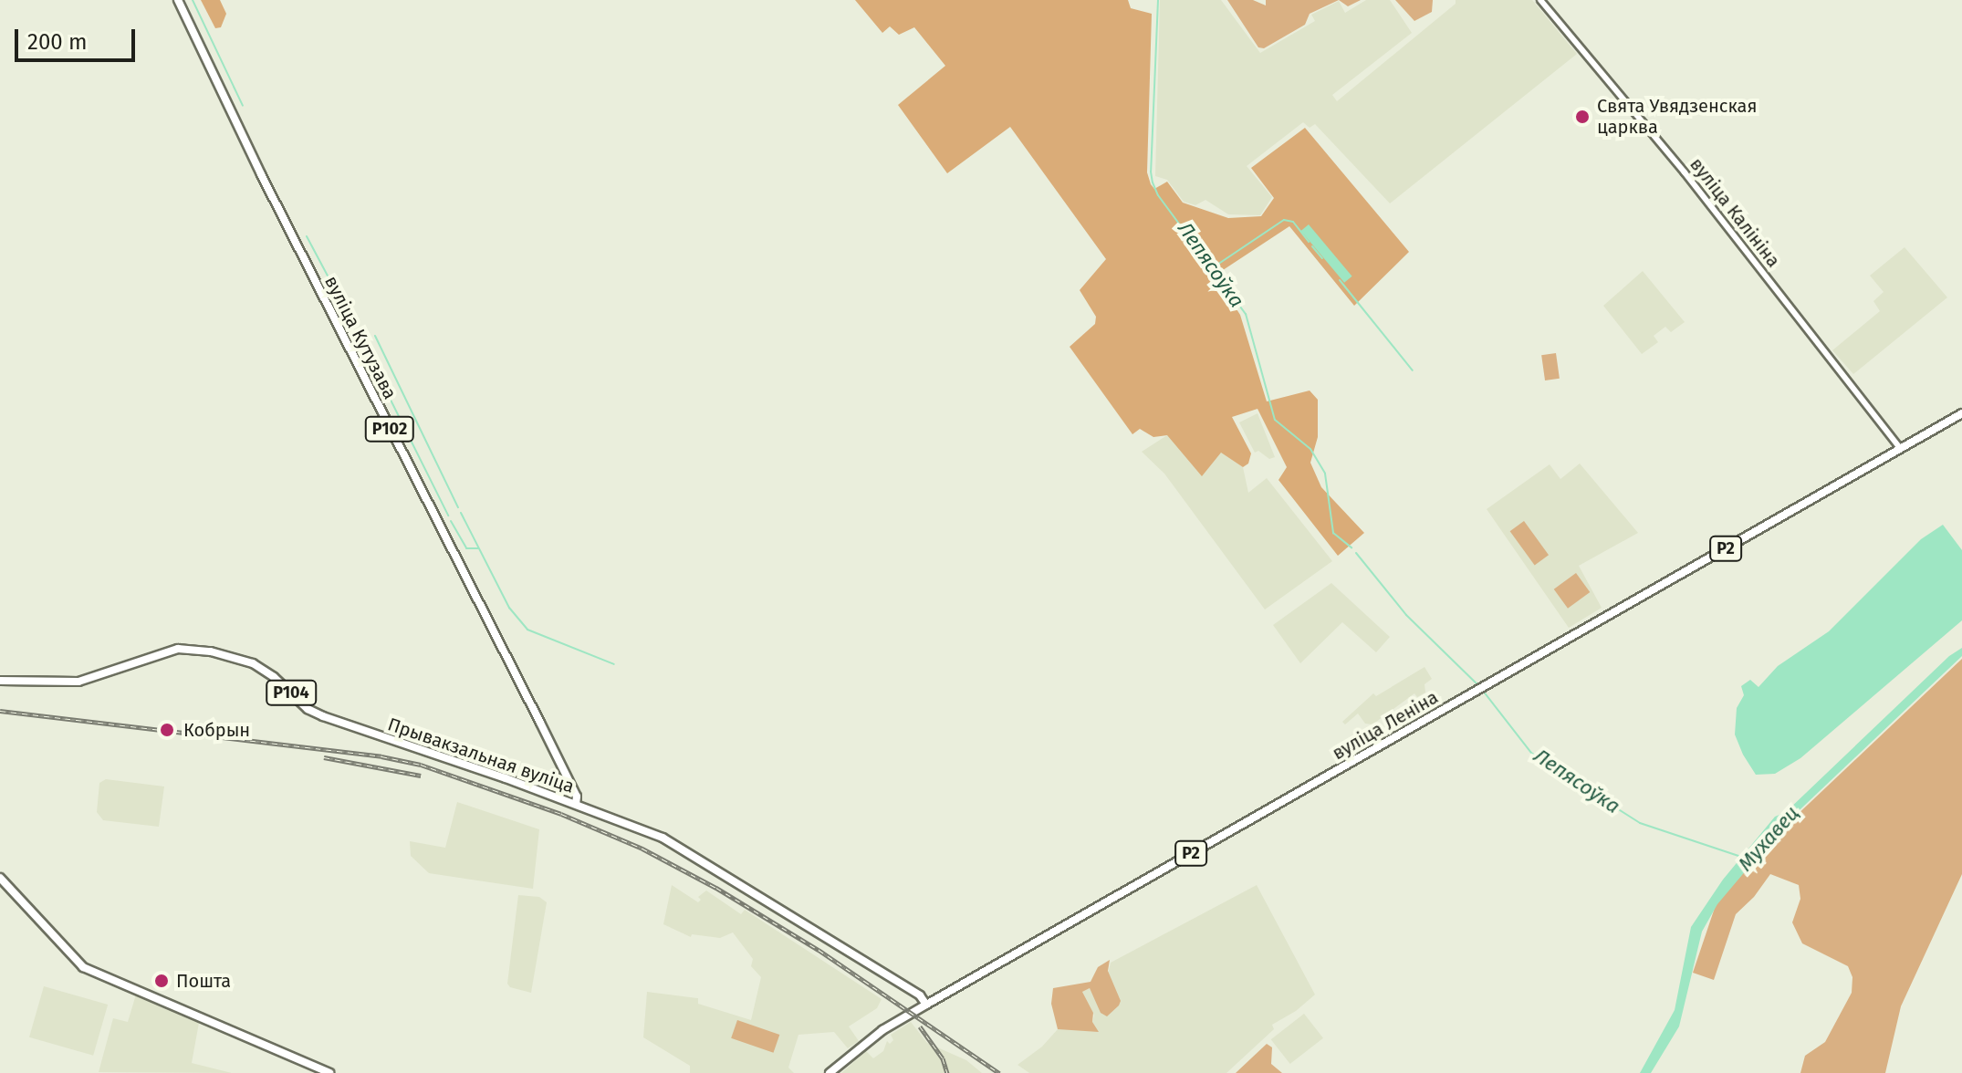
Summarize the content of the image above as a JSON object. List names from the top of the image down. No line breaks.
{"streets":{"main road":["вуліца Кутузава","Р102","Р2","Р104","вуліца Леніна","Прывакзальная вуліца"],"street":["вуліца Калініна"]},"crossings":[["вуліца Калініна","вуліца Леніна"],["вуліца Кутузава","Прывакзальная вуліца"],["вуліца Леніна","Прывакзальная вуліца"]],"water":["Лепясоўка","Мухавец"],"places":["Свята Увядзенская царква","Кобрын","Пошта"],"scale_bar":"200 m"}
